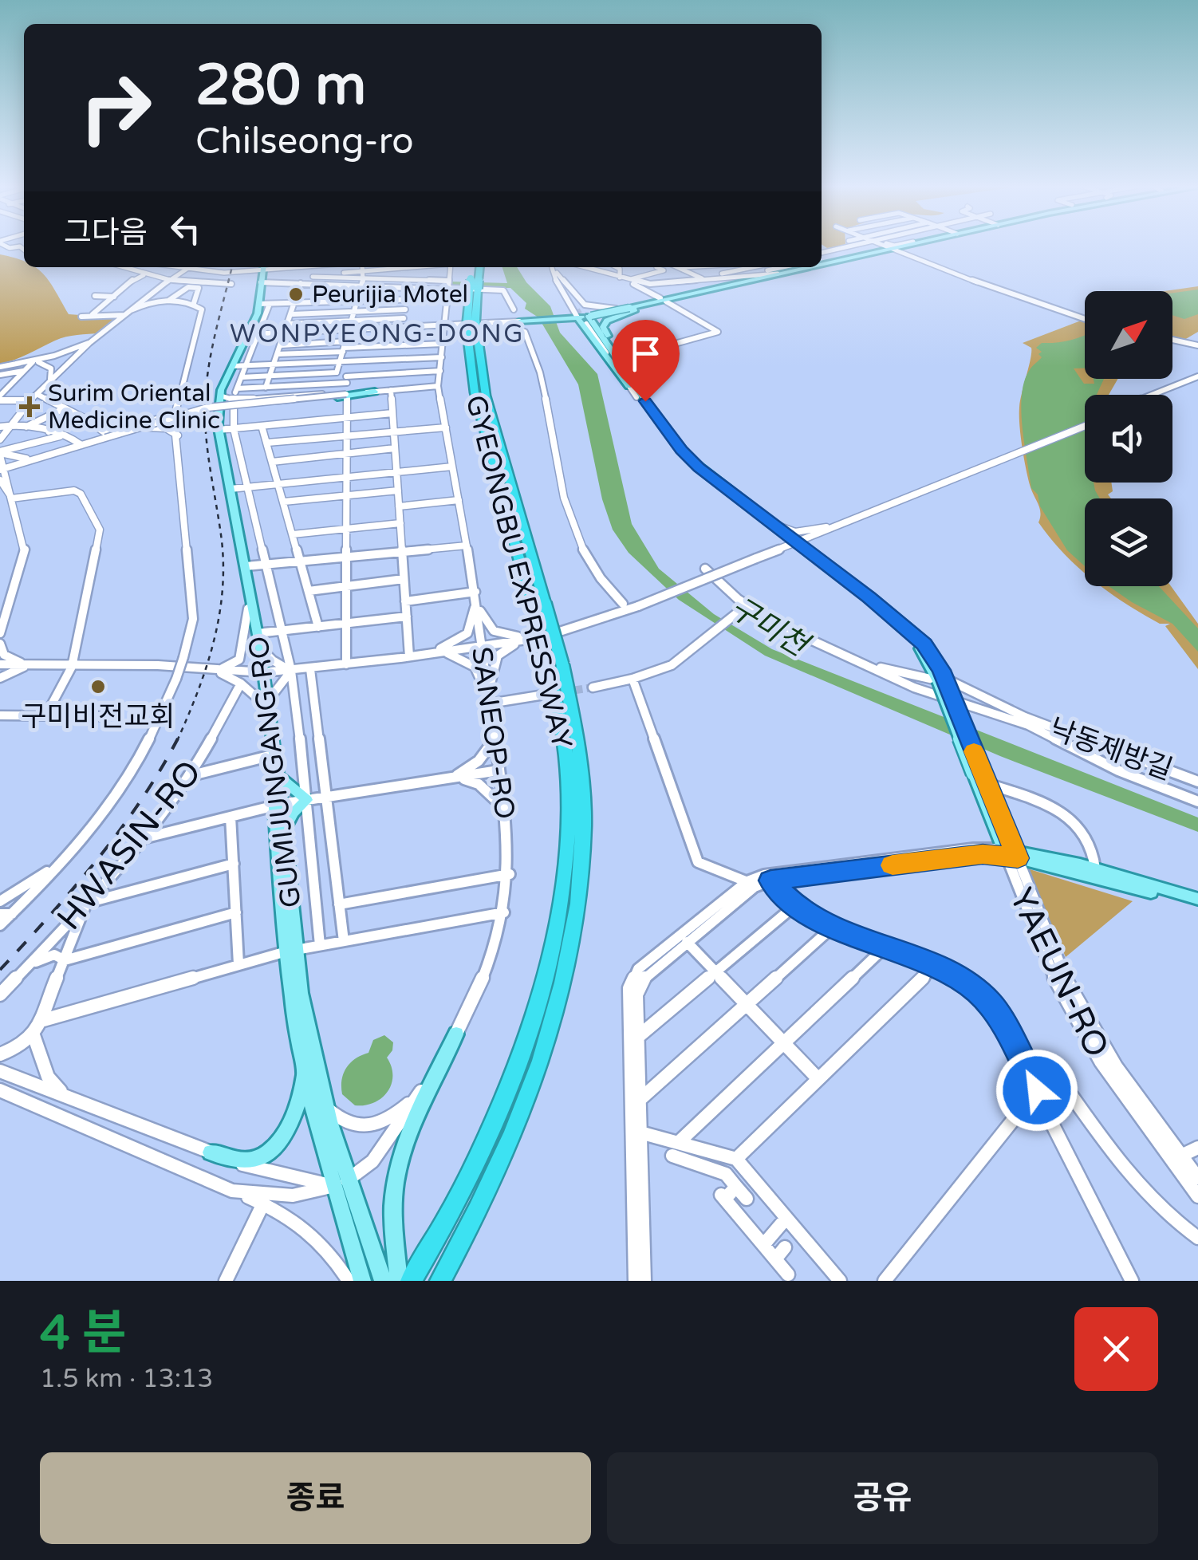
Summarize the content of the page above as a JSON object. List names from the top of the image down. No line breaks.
{"streets":{"highway":["GYEONGBU EXPRESSWAY"],"main road":["GUMIJUNGANG-RO","YAEUN-RO"],"street":["SANEOP-RO","낙동제방길","HWASIN-RO"]},"crossings":[["SANEOP-RO","GUMIJUNGANG-RO"],["GUMIJUNGANG-RO","HWASIN-RO"]],"districts":["WONPYEONG-DONG"],"water":["구미천"],"places":{"other":["Peurijia Motel","구미비전교회"],"health":["Surim Oriental Medicine Clinic"]},"north":"top right","page":{"turn":["280 m","Chilseong-ro"],"then":"그다음","heading":["4 분","1.5 km · 13:13"],"buttons":["종료","공유"]}}
